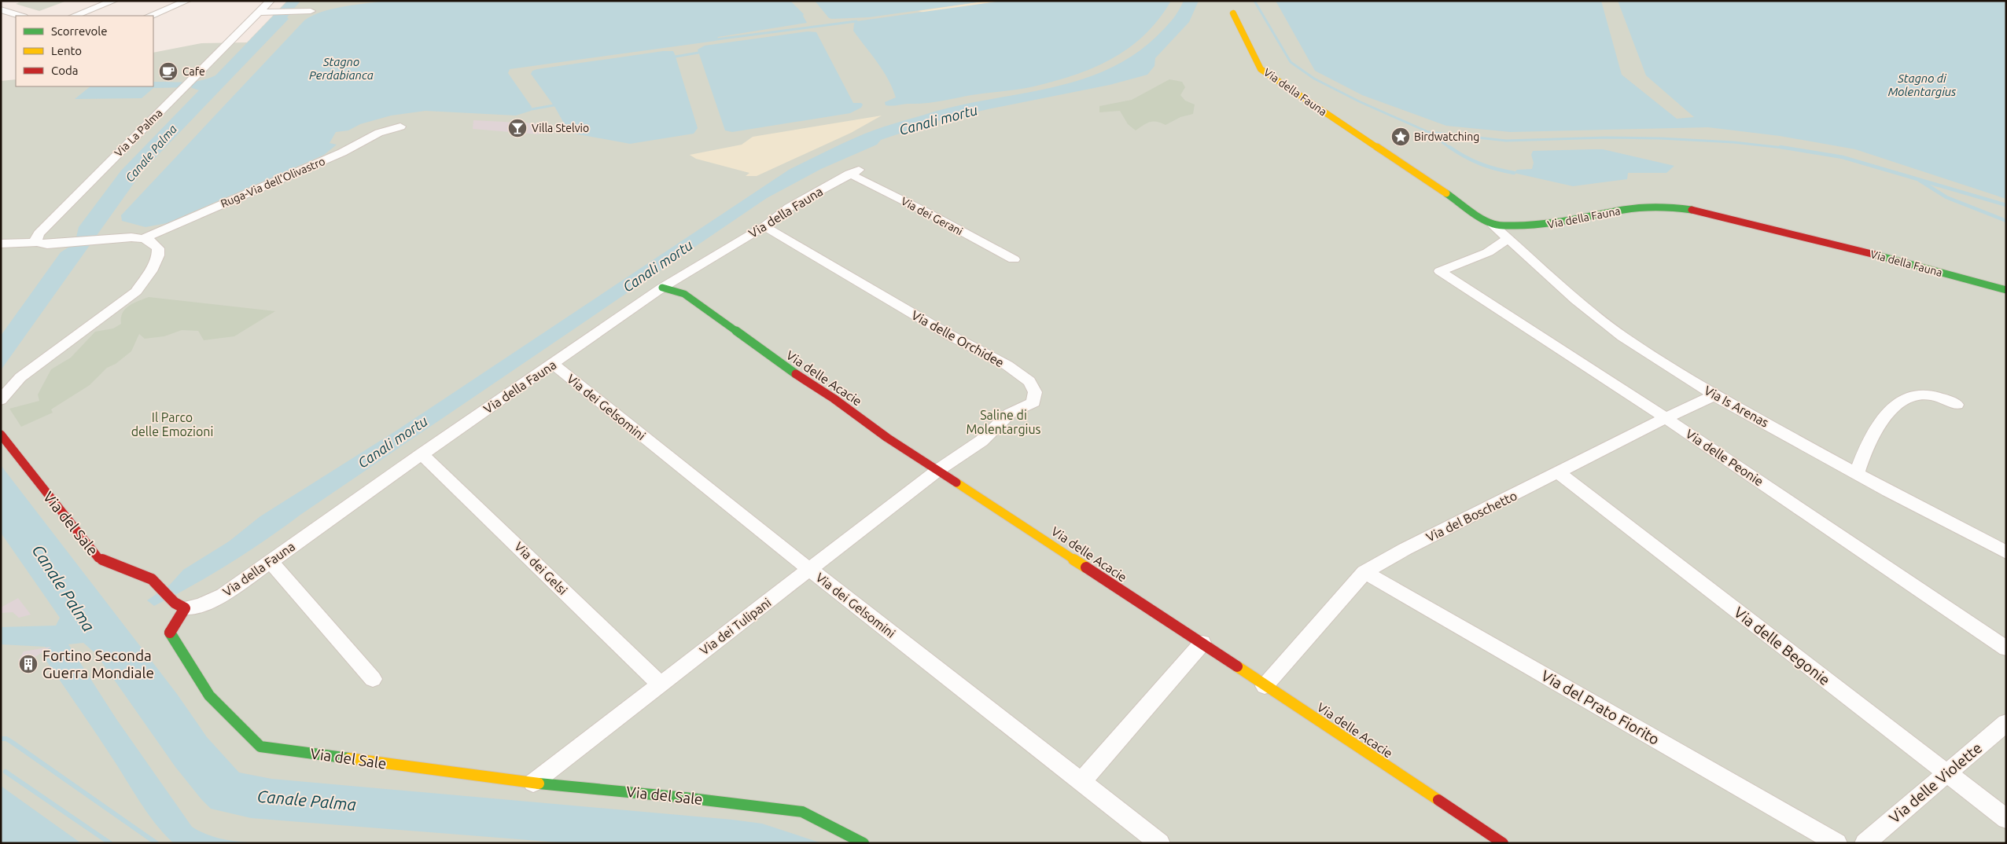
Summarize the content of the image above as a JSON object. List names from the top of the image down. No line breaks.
{"streets":{"street":["Via della Fauna","Via La Palma","Ruga-Via dell'Olivastro","Via dei Gerani","Via delle Orchidee","Via delle Acacie","Via Is Arenas","Via dei Gelsomini","Via delle Peonie","Via del Boschetto","Via del Sale","Via dei Gelsi","Via dei Tulipani","Via delle Begonie","Via del Prato Fiorito","Via delle Violette"]},"crossings":[["Via della Fauna","Via dei Gerani"],["Via della Fauna","Via delle Orchidee"],["Via della Fauna","Via delle Acacie"],["Via della Fauna","Via Is Arenas"],["Via della Fauna","Via dei Gelsomini"],["Via della Fauna","Via del Sale"],["Via della Fauna","Via dei Gelsi"],["Via delle Orchidee","Via delle Acacie"],["Via delle Orchidee","Via dei Tulipani"],["Via delle Acacie","Via del Boschetto"],["Via delle Acacie","Via dei Tulipani"],["Via Is Arenas","Via delle Peonie"],["Via Is Arenas","Via del Boschetto"],["Via dei Gelsomini","Via dei Tulipani"],["Via delle Peonie","Via del Boschetto"],["Via del Boschetto","Via delle Begonie"],["Via del Boschetto","Via del Prato Fiorito"],["Via del Sale","Via dei Tulipani"],["Via dei Gelsi","Via dei Tulipani"],["Via delle Begonie","Via delle Violette"]],"water":["Stagno Perdabianca","Stagno di Molentargius","Canali mortu","Canale Palma"],"parks":["Saline di Molentargius","Il Parco delle Emozioni"],"places":{"cafe":["Cafe"],"bar":["Villa Stelvio"],"place":["Birdwatching"],"building":["Fortino Seconda Guerra Mondiale"]},"legend":["Scorrevole","Lento","Coda"]}
